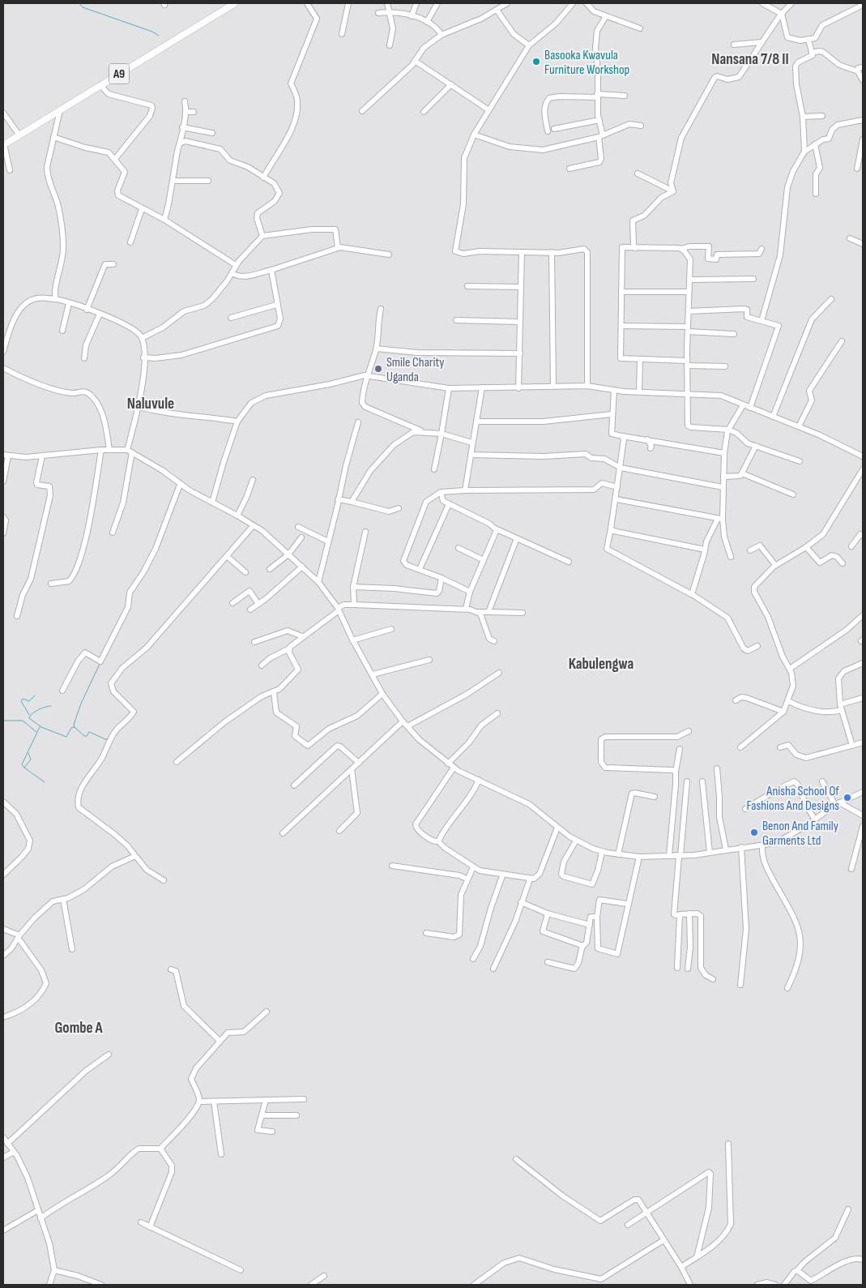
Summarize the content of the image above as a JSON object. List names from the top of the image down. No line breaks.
{"streets":{"main road":["A9"]},"districts":["Nansana 7/8 II","Naluvule","Kabulengwa","Gombe A"],"places":["Basooka Kwavula Furniture Workshop","Smile Charity Uganda","Anisha School Of Fashions And Designs","Benon And Family Garments Ltd"]}
